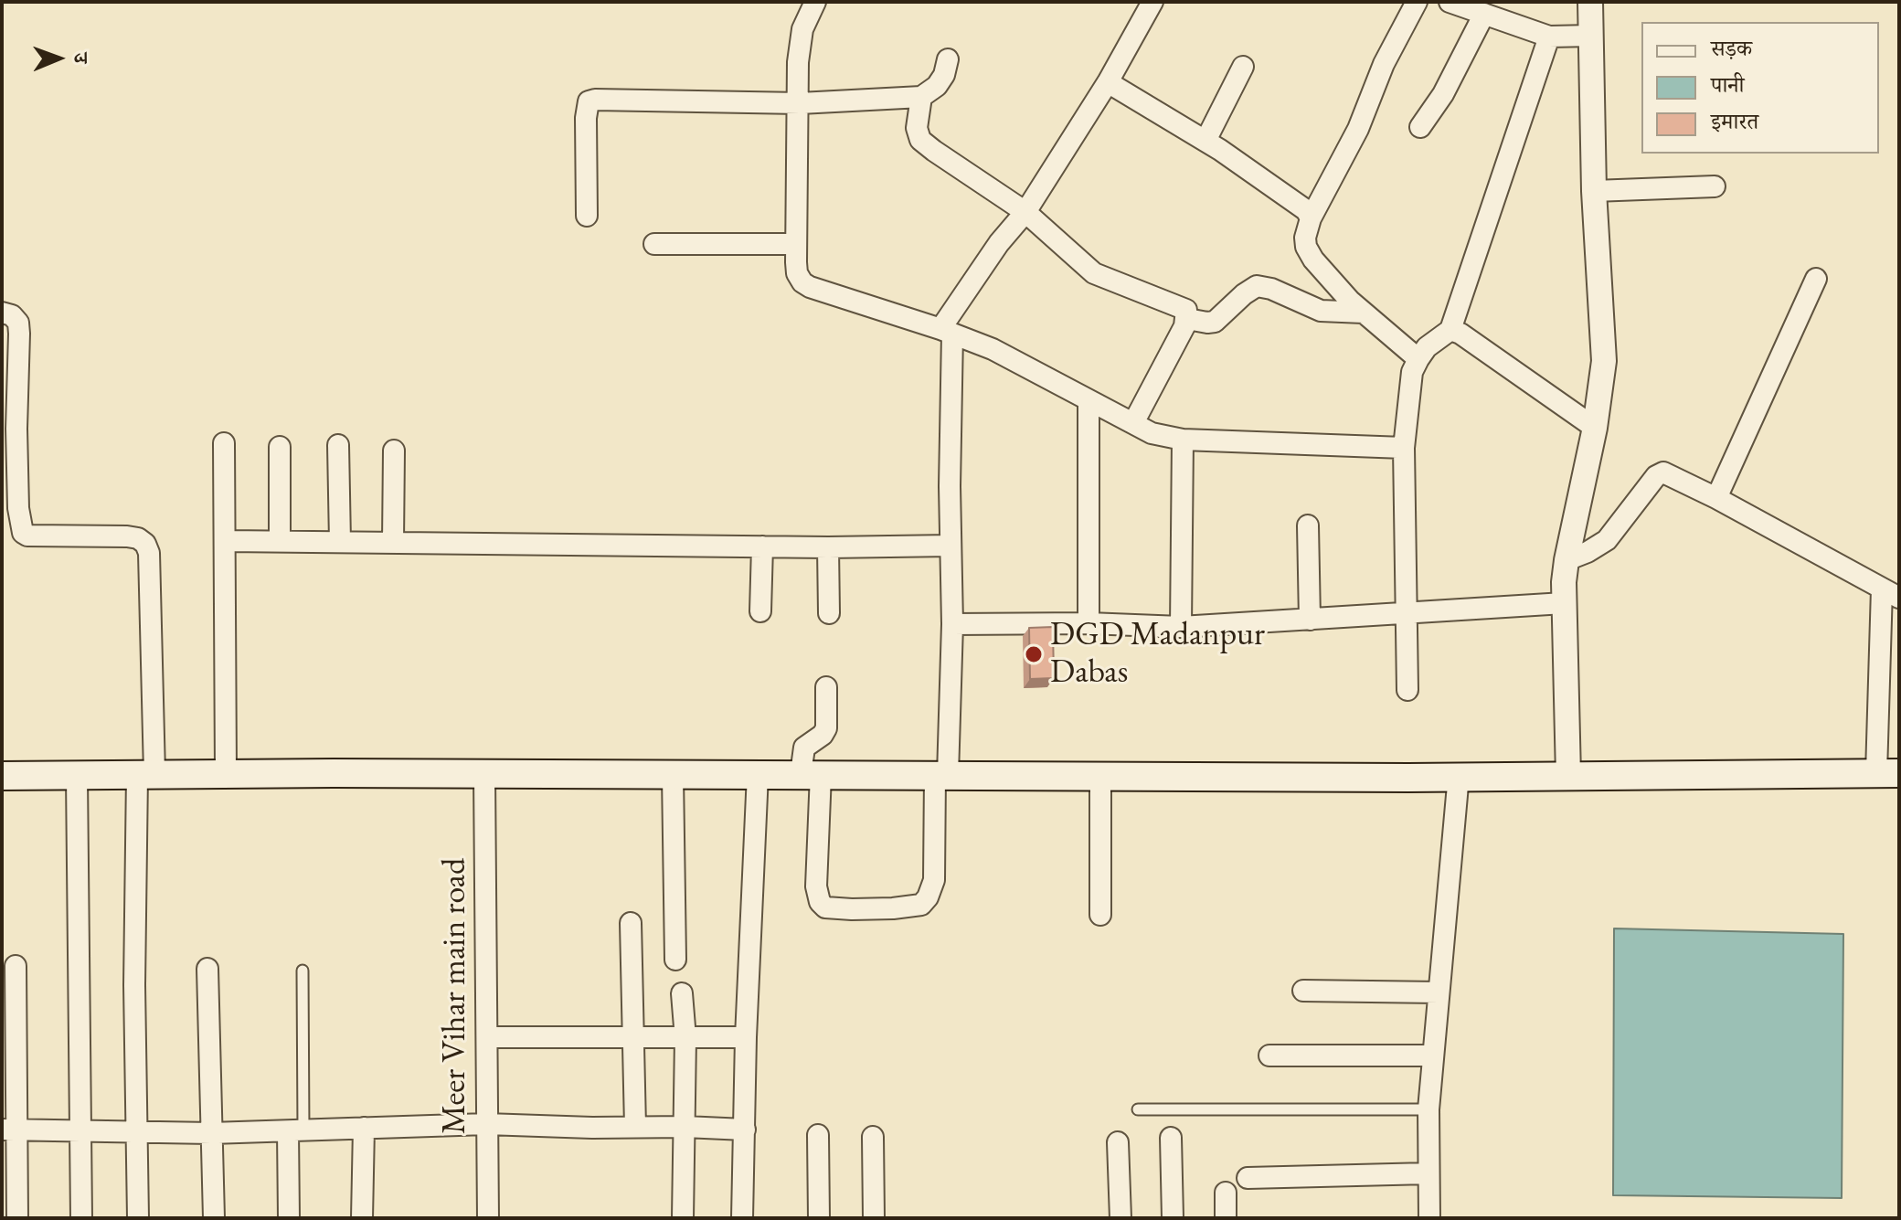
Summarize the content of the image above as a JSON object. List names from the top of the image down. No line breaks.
{"streets":{"street":["Meer Vihar main road"]},"places":["DGD Madanpur Dabas"],"legend":["सड़क","पानी","इमारत"],"north":"right"}
